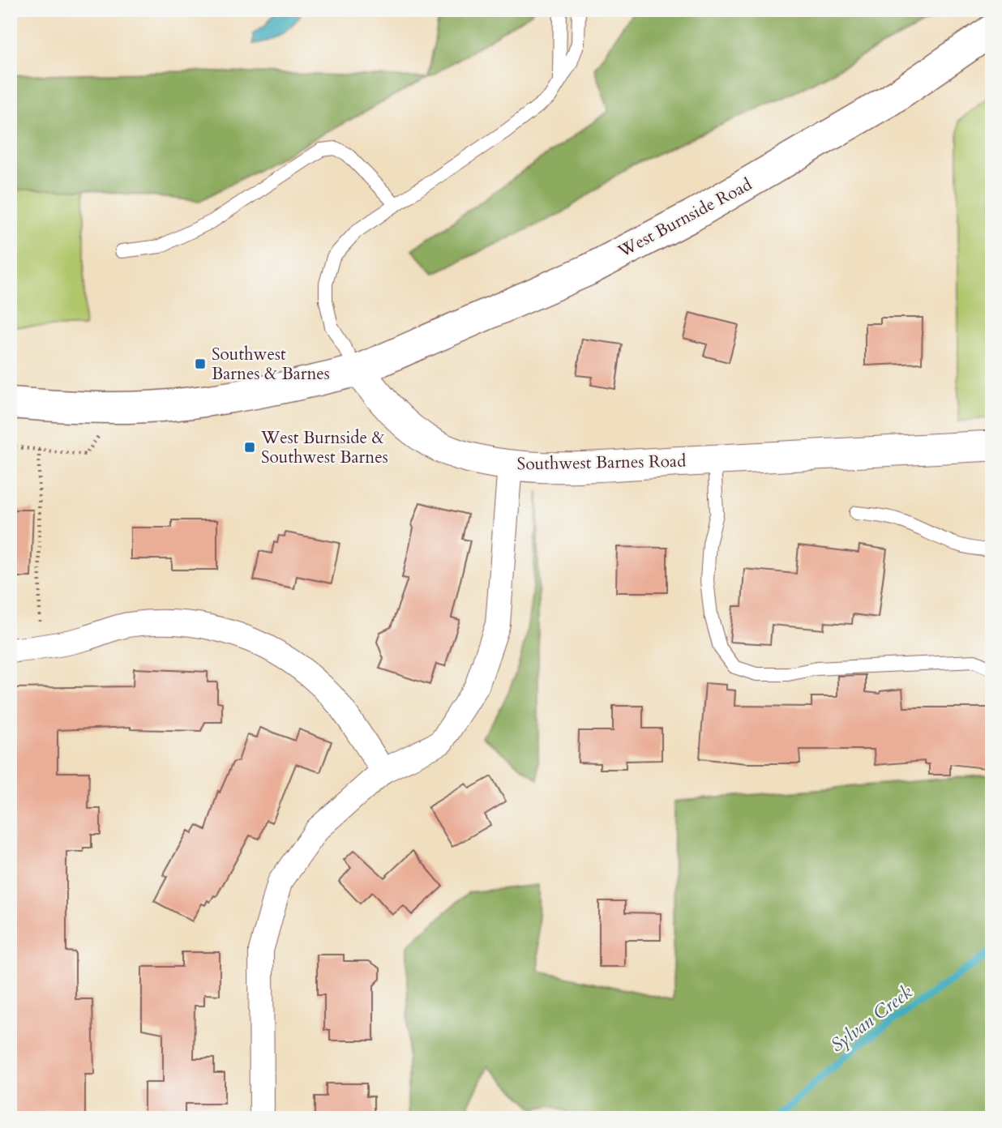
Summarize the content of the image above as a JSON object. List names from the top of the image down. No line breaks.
{"streets":{"main road":["West Burnside Road"],"street":["Southwest Barnes Road"]},"crossings":[["West Burnside Road","Southwest Barnes Road"]],"water":["Sylvan Creek"],"places":{"transit":["Southwest Barnes & Barnes","West Burnside & Southwest Barnes"]}}
